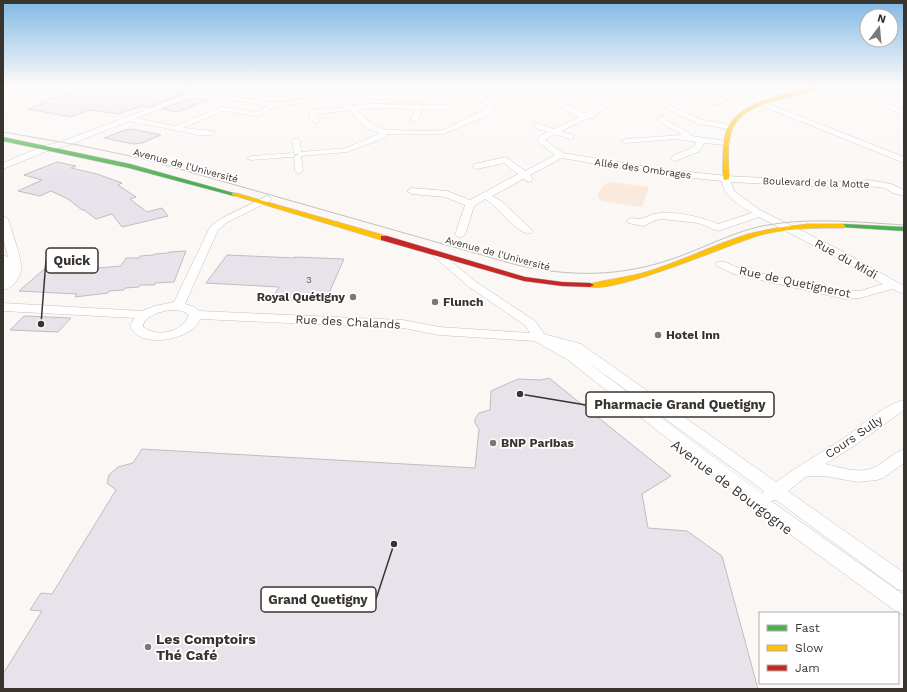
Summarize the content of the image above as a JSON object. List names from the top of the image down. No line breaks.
{"streets":{"main road":["Avenue de l'Université"],"street":["Allée des Ombrages","Boulevard de la Motte","Rue du Midi","Rue de Quetignerot","Rue des Chalands","Cours Sully","Avenue de Bourgogne"]},"crossings":[["Allée des Ombrages","Boulevard de la Motte"],["Rue du Midi","Rue de Quetignerot"],["Rue des Chalands","Avenue de Bourgogne"],["Cours Sully","Avenue de Bourgogne"]],"places":["Royal Quétigny","Flunch","Quick","Hotel Inn","Pharmacie Grand Quetigny","BNP Paribas","Grand Quetigny","Les Comptoirs Thé Café"],"house_numbers":["3"],"legend":["Fast","Slow","Jam"],"north":"top"}
